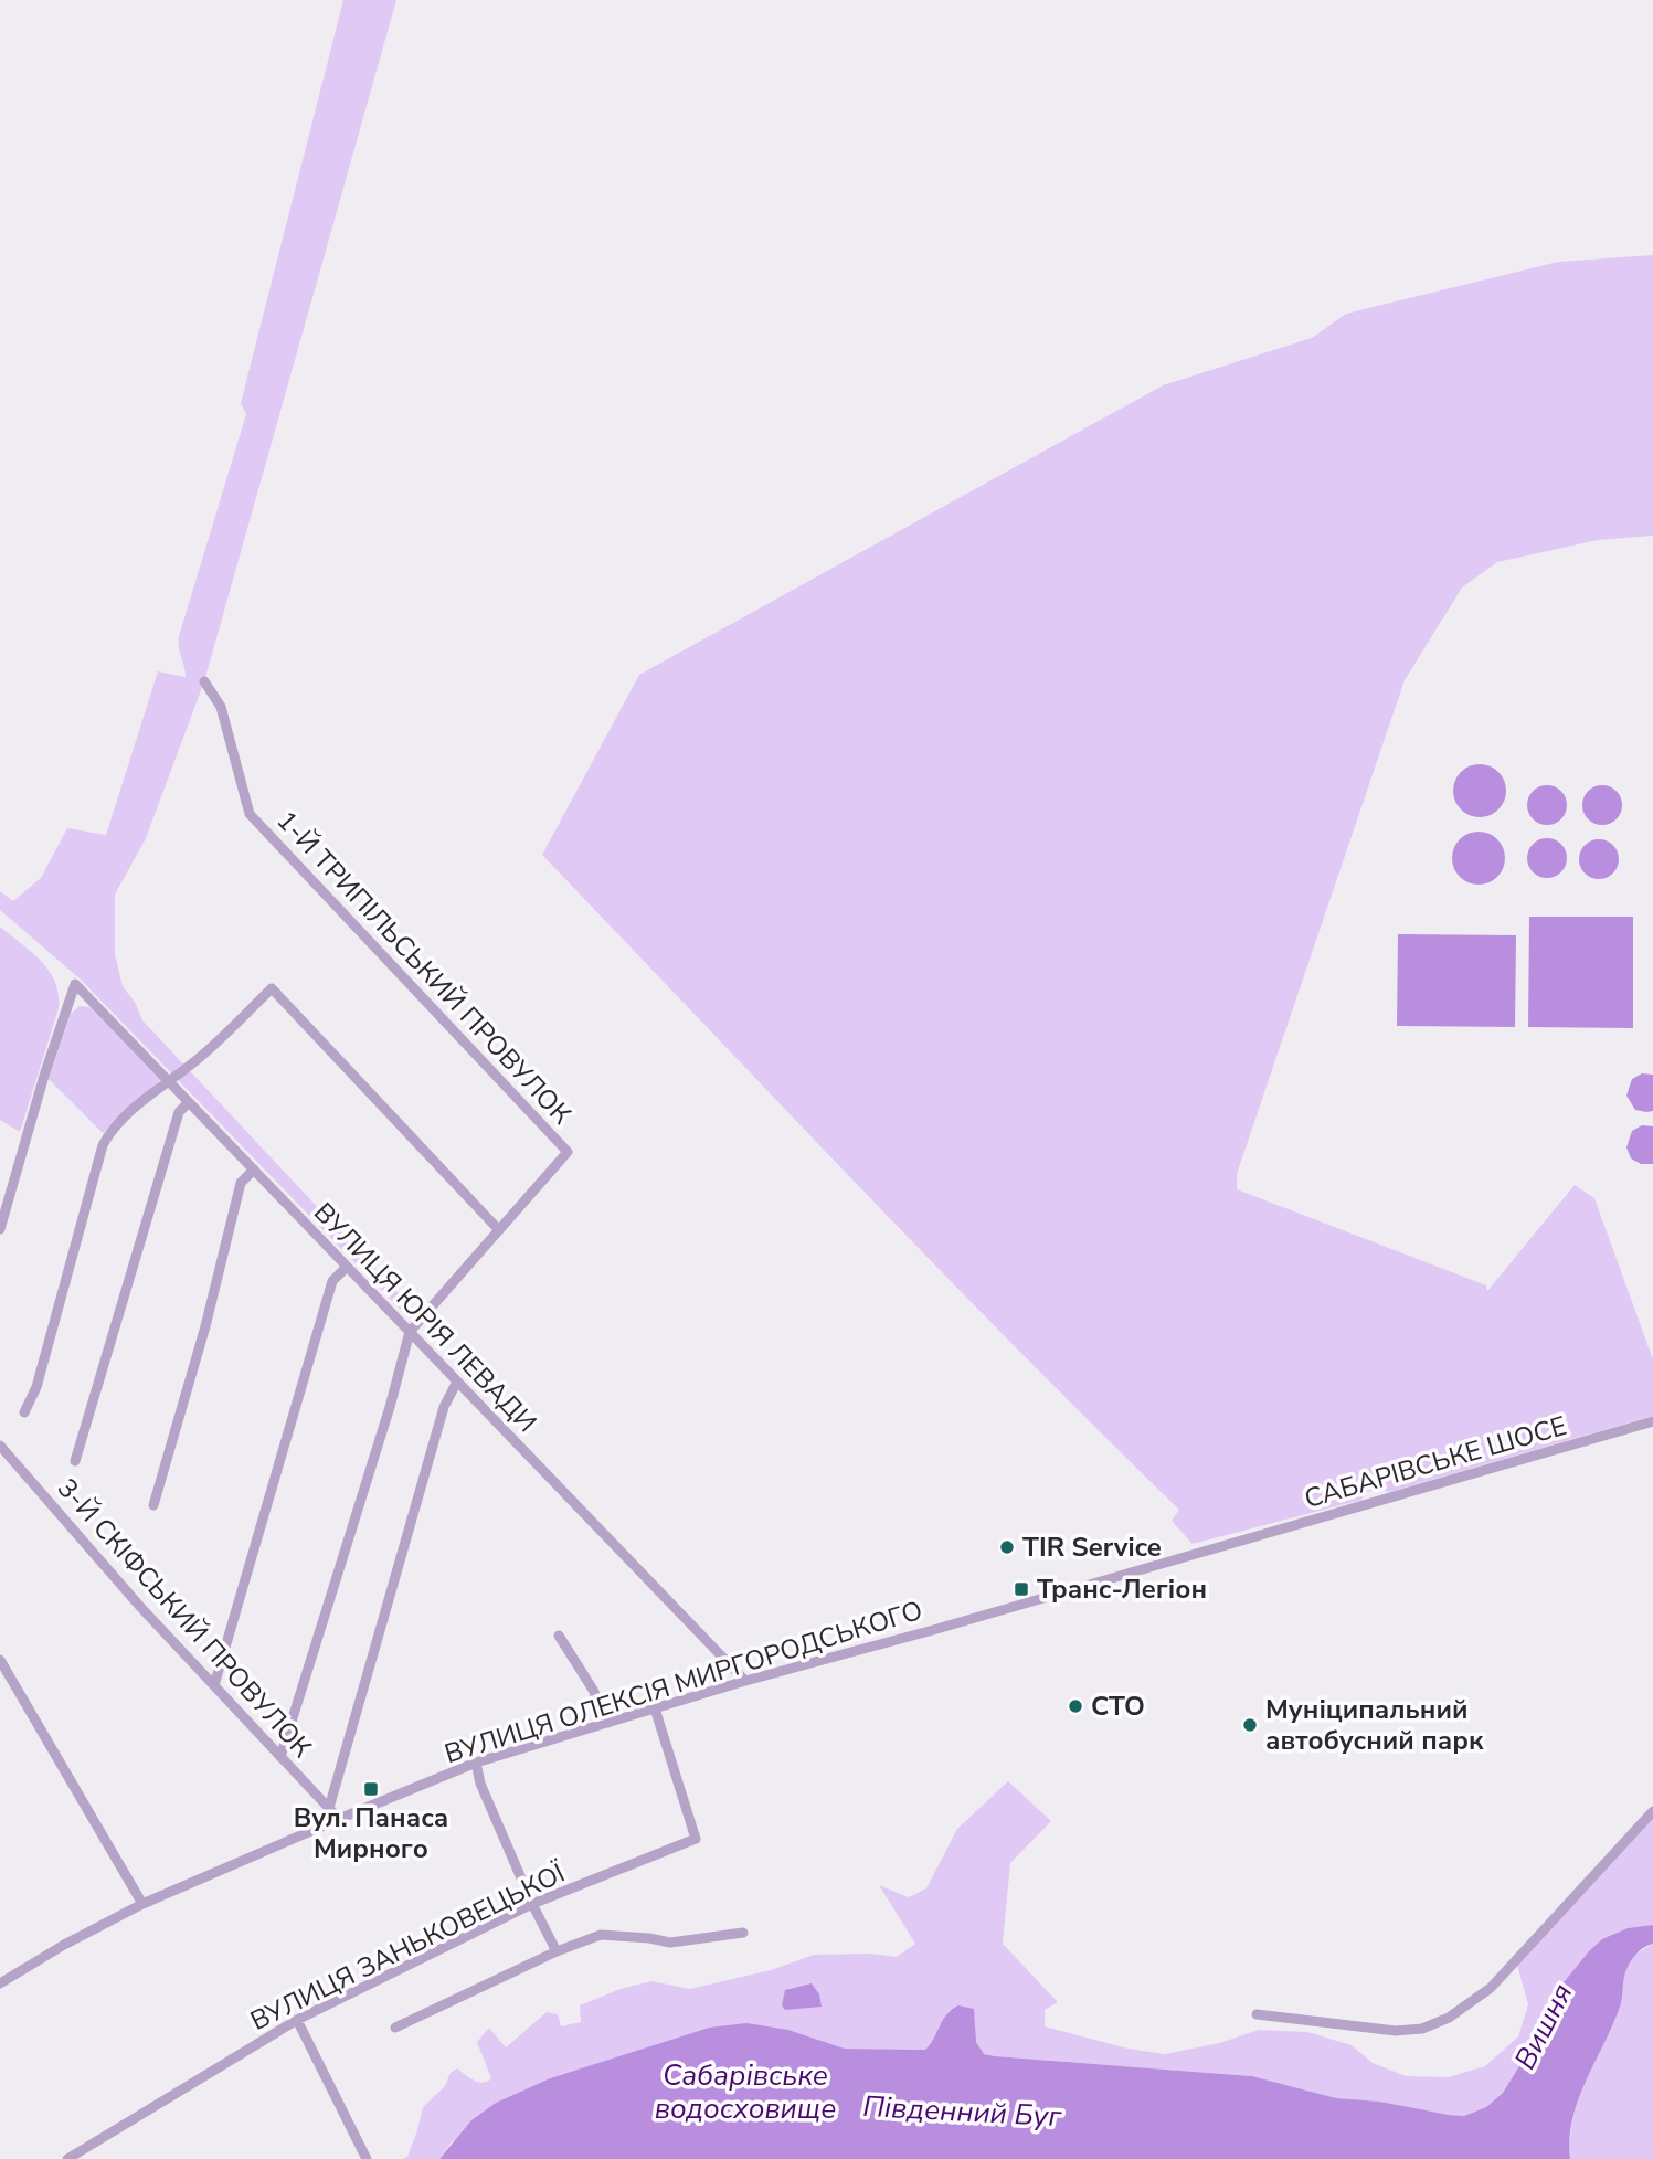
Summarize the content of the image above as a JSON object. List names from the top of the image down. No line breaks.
{"streets":{"street":["1-Й ТРИПІЛЬСЬКИЙ ПРОВУЛОК","ВУЛИЦЯ ЮРІЯ ЛЕВАДИ","САБАРІВСЬКЕ ШОСЕ","3-Й СКІФСЬКИЙ ПРОВУЛОК","ВУЛИЦЯ ОЛЕКСІЯ МИРГОРОДСЬКОГО","ВУЛИЦЯ ЗАНЬКОВЕЦЬКОЇ"]},"crossings":[["ВУЛИЦЯ ЮРІЯ ЛЕВАДИ","ВУЛИЦЯ ОЛЕКСІЯ МИРГОРОДСЬКОГО"],["САБАРІВСЬКЕ ШОСЕ","ВУЛИЦЯ ОЛЕКСІЯ МИРГОРОДСЬКОГО"],["3-Й СКІФСЬКИЙ ПРОВУЛОК","ВУЛИЦЯ ОЛЕКСІЯ МИРГОРОДСЬКОГО"],["ВУЛИЦЯ ОЛЕКСІЯ МИРГОРОДСЬКОГО","ВУЛИЦЯ ЗАНЬКОВЕЦЬКОЇ"]],"water":["Вишня","Сабарівське водосховище","Південний Буг"],"places":{"other":["TIR Service","СТО","Муніципальний автобусний парк"],"transit":["Транс-Легіон","Вул. Панаса Мирного"]}}
